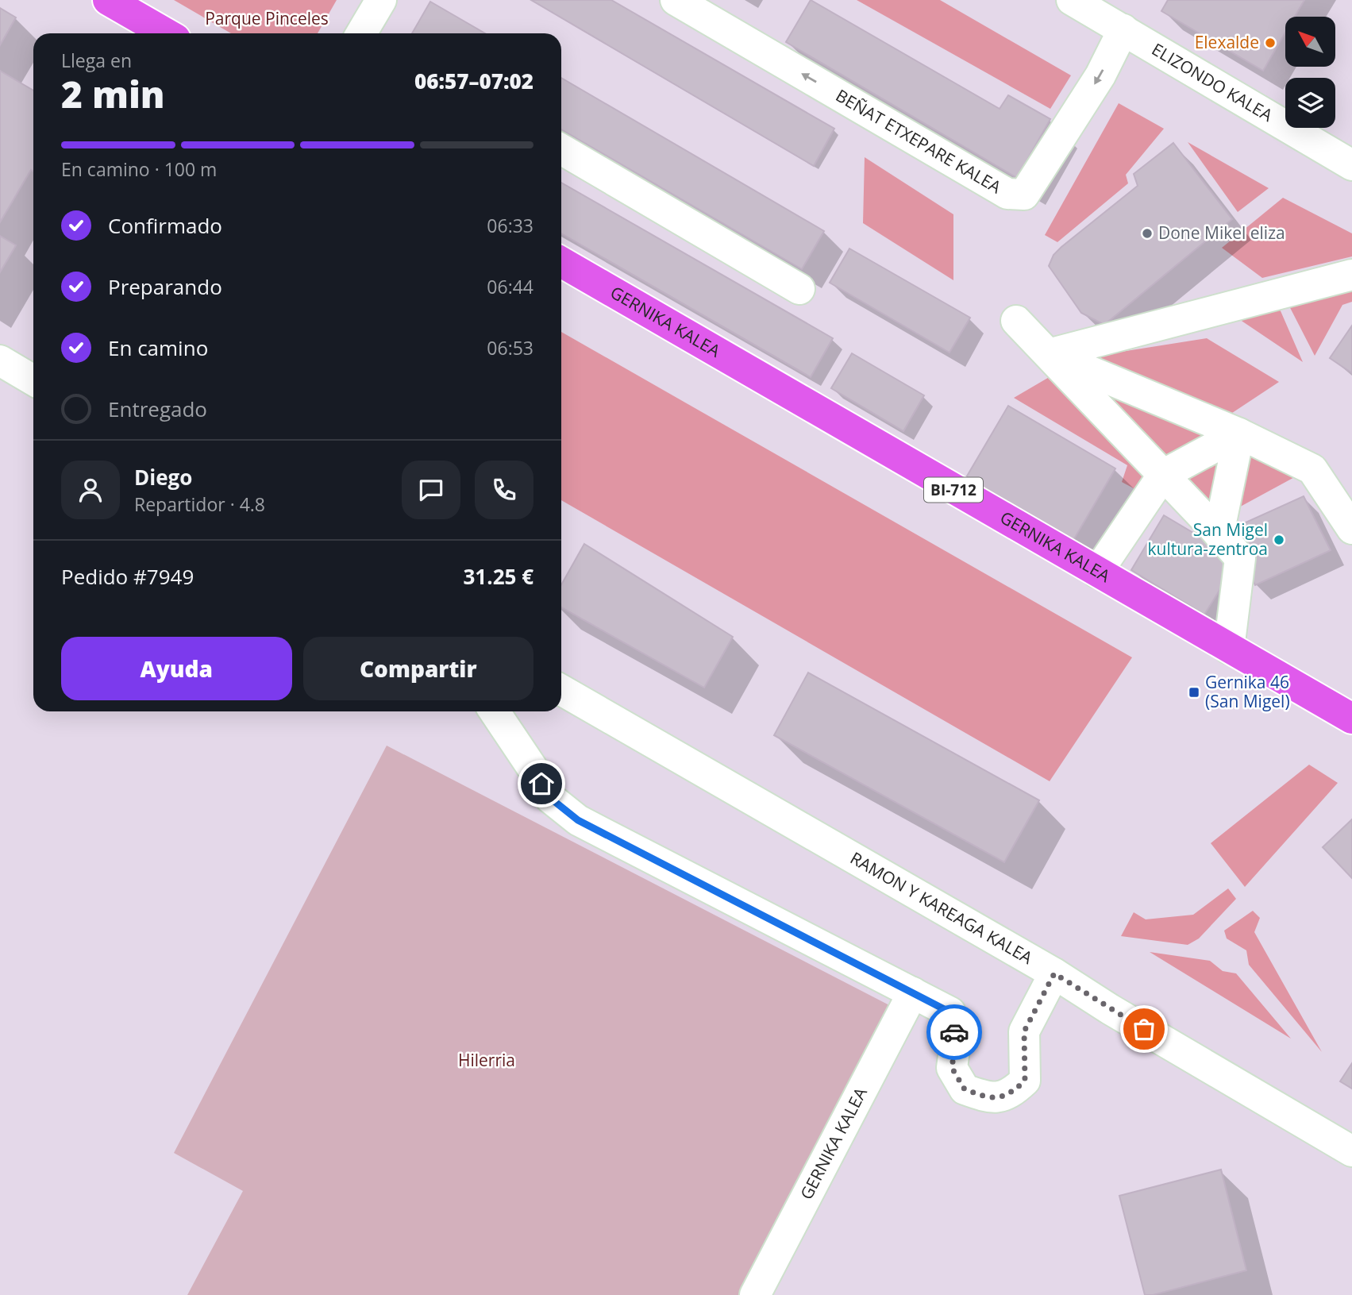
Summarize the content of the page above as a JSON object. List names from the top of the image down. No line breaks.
{"streets":{"main road":["GERNIKA KALEA","BI-712"],"street":["ELIZONDO KALEA","BEÑAT ETXEPARE KALEA","RAMON Y KAREAGA KALEA"]},"crossings":[["ELIZONDO KALEA","BEÑAT ETXEPARE KALEA"]],"parks":["Parque Pinceles","Hilerria"],"places":{"other":["Elexalde","Done Mikel eliza","San Migel kultura-zentroa"],"transit":["Gernika 46 (San Migel)"]},"north":"top left","page":{"heading":["2 min","Llega en","06:57–07:02"],"panel":["Diego","Repartidor · 4.8","Pedido #7949","31.25 €"],"bar":"En camino · 100 m","list":[["Confirmado","06:33"],["Preparando","06:44"],["En camino","06:53"],"Entregado"],"buttons":["Ayuda","Compartir"]}}
